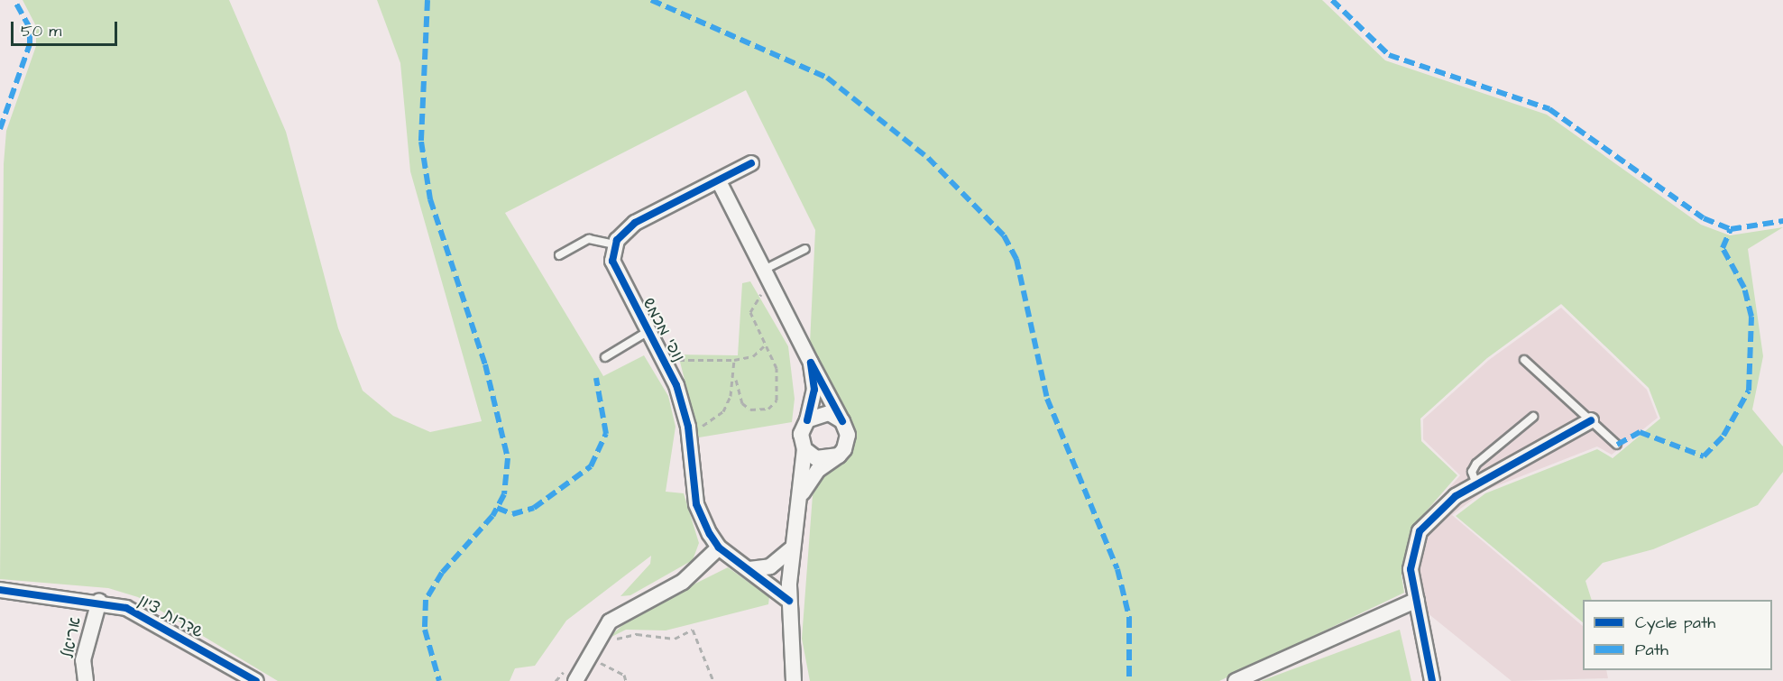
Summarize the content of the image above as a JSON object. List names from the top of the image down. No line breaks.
{"streets":{"street":["נופי מכמש","שדרות ציון","אריאל"]},"crossings":[["שדרות ציון","אריאל"]],"legend":["Cycle path","Path"],"scale_bar":"50 m"}
